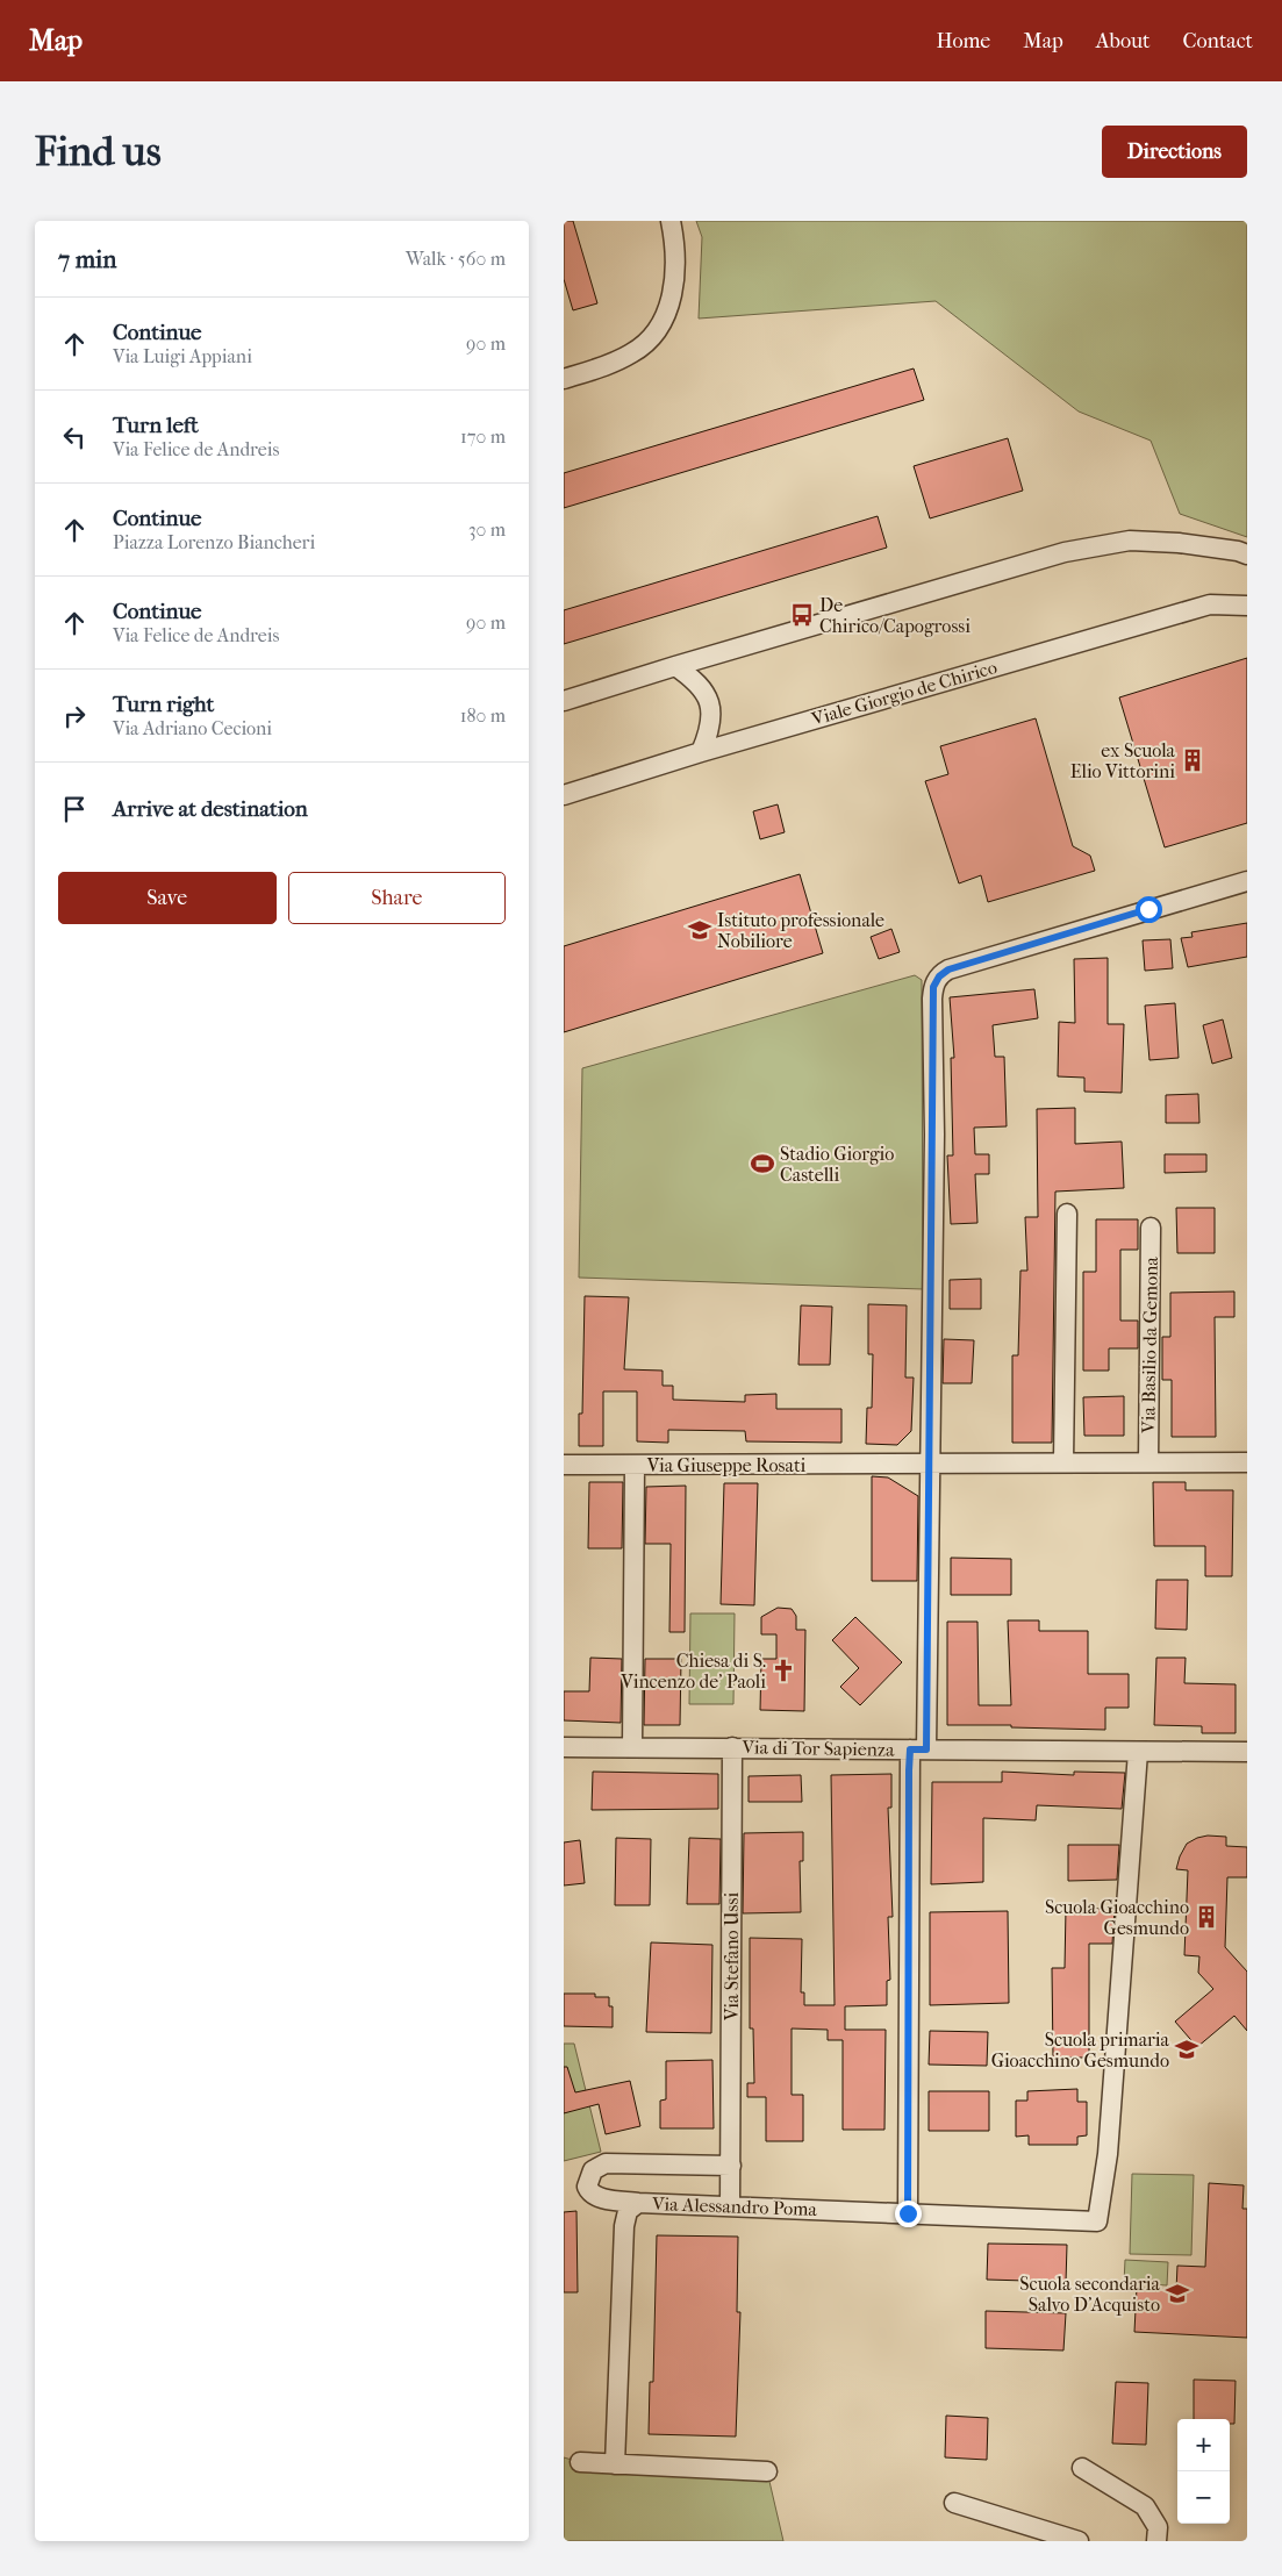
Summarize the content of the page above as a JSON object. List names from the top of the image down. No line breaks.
{"streets":{"street":["Viale Giorgio de Chirico","Via Basilio da Gemona","Via Giuseppe Rosati","Via di Tor Sapienza","Via Stefano Ussi","Via Alessandro Poma"]},"crossings":[["Via di Tor Sapienza","Via Stefano Ussi"],["Via di Tor Sapienza","Via Alessandro Poma"],["Via Stefano Ussi","Via Alessandro Poma"]],"places":{"bus stop":["De Chirico/Capogrossi"],"building":["ex Scuola Elio Vittorini","Scuola Gioacchino Gesmundo"],"school or university":["Istituto professionale Nobiliore","Scuola primaria Gioacchino Gesmundo","Scuola secondaria Salvo D'Acquisto"],"sports":["Stadio Giorgio Castelli"],"church":["Chiesa di S. Vincenzo de’ Paoli"]},"page":{"header":"Map","nav":["Home","Map","About","Contact"],"buttons":["Directions",["Save","Share"]],"title":"Find us","heading":["7 min","Walk · 560 m"],"list":[["Continue","Via Luigi Appiani","90 m"],["Turn left","Via Felice de Andreis","170 m"],["Continue","Piazza Lorenzo Biancheri","30 m"],["Continue","Via Felice de Andreis","90 m"],["Turn right","Via Adriano Cecioni","180 m"],"Arrive at destination"],"map_buttons":["+","−"]}}
